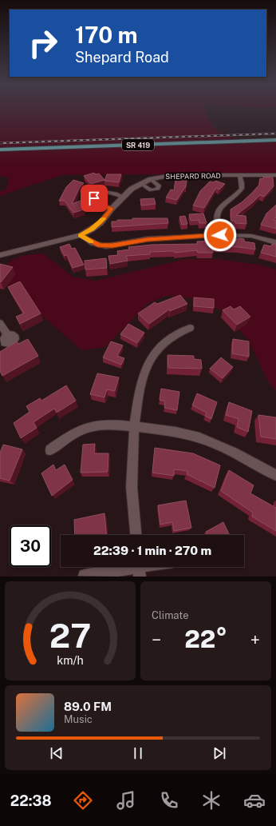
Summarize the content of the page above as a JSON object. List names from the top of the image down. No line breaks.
{"streets":{"main road":["SR 419"],"street":["SHEPARD ROAD"]},"page":{"turn":["170 m","Shepard Road"],"limit":"30","trip":"22:39 · 1 min · 270 m","tile":"Climate","heat":["−","22°","+"],"song":["89.0 FM","Music"],"tabs":"22:38","gauge":["27","km/h"]}}
